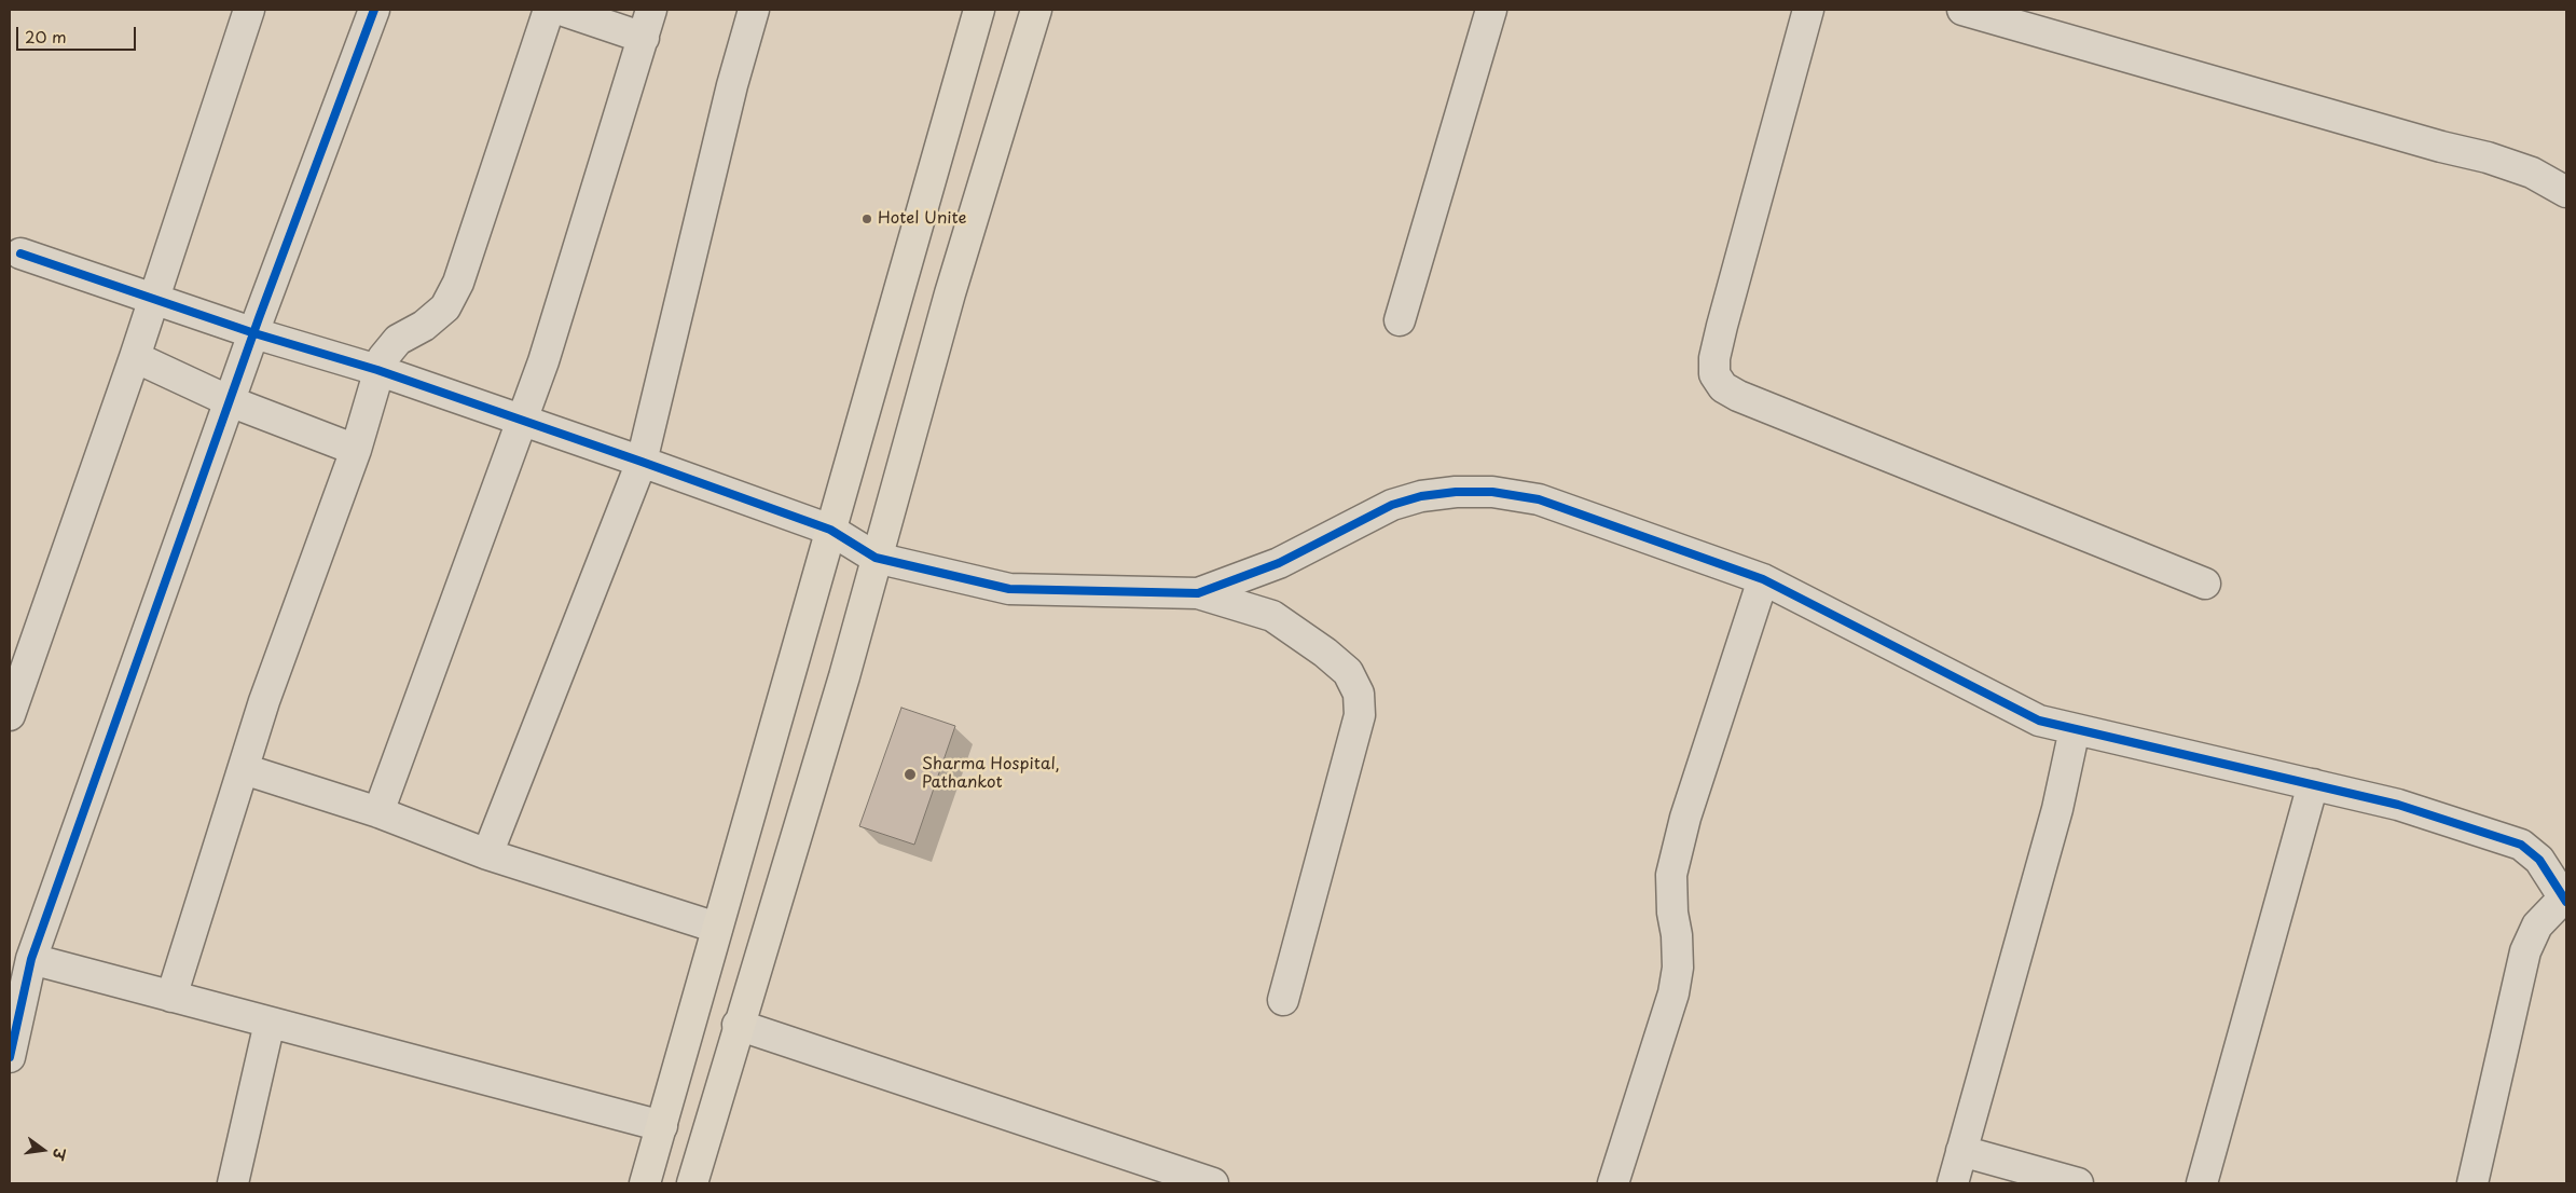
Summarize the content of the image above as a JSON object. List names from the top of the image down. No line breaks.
{"places":["Hotel Unite","Sharma Hospital, Pathankot"],"scale_bar":"20 m","north":"right"}
